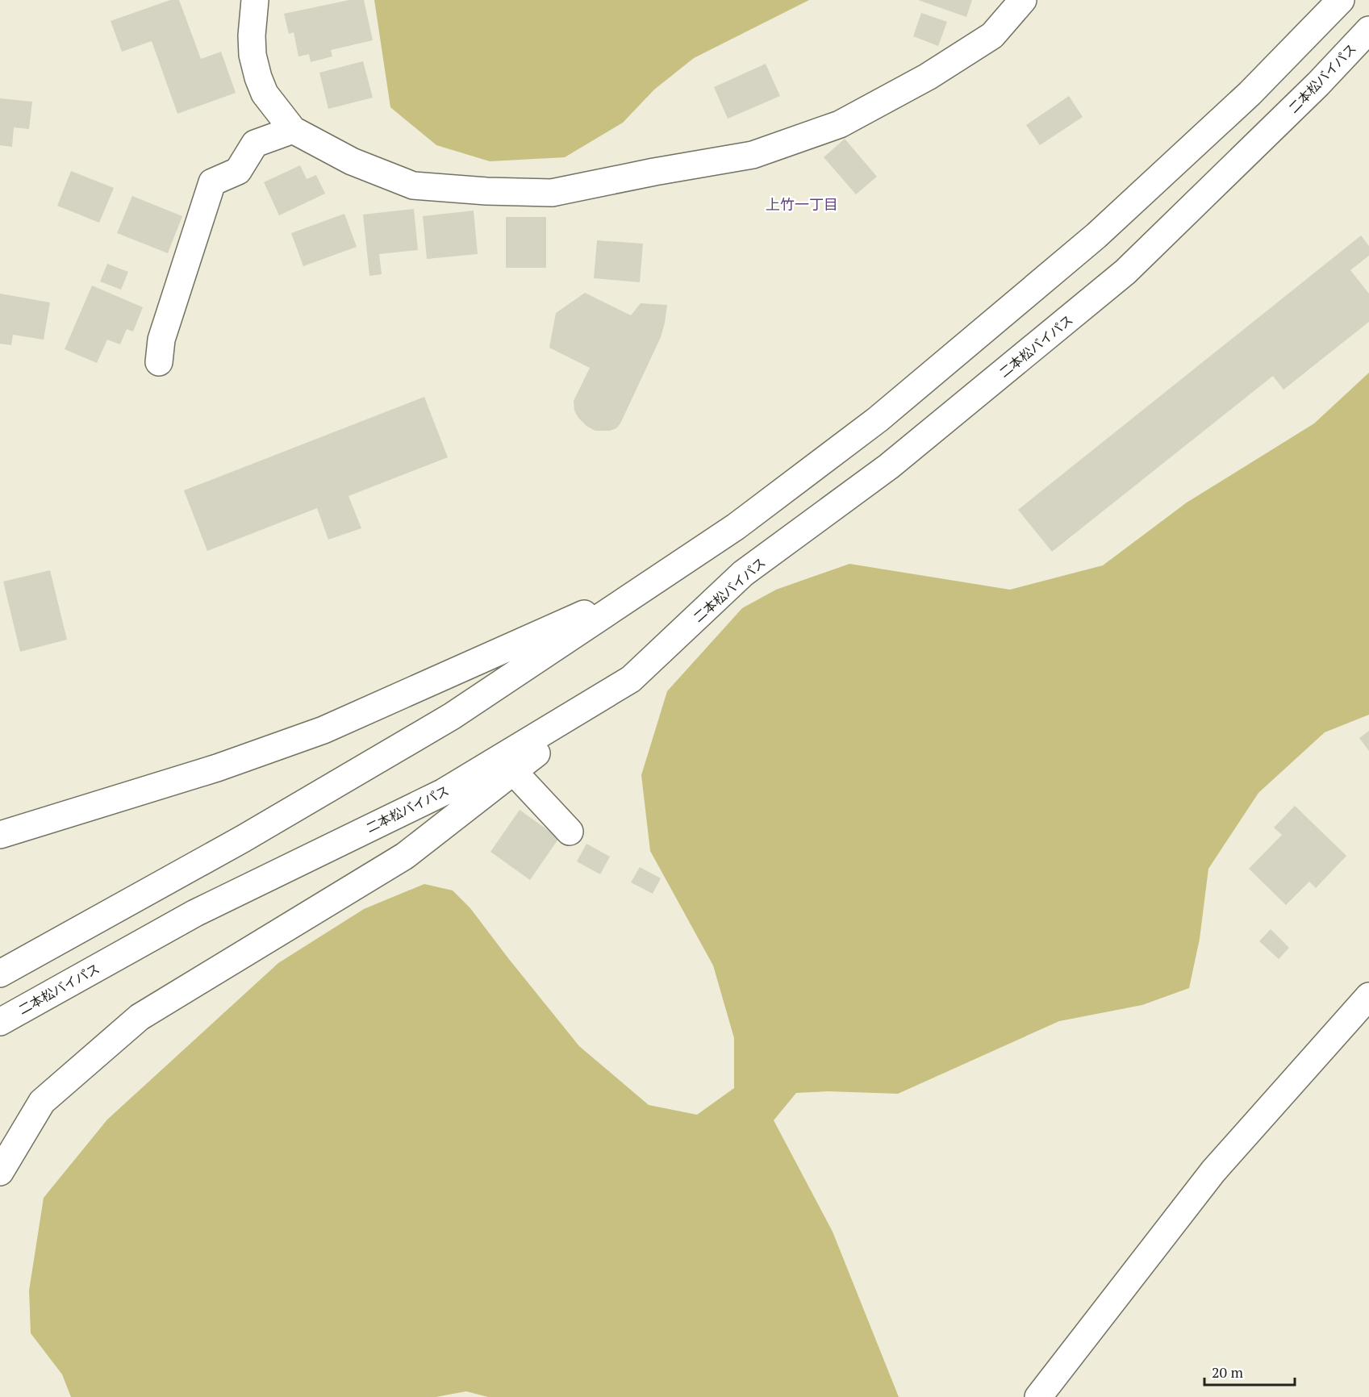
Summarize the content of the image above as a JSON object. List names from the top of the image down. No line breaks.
{"streets":{"main road":["二本松バイパス"]},"districts":["上竹一丁目"],"scale_bar":"20 m"}
